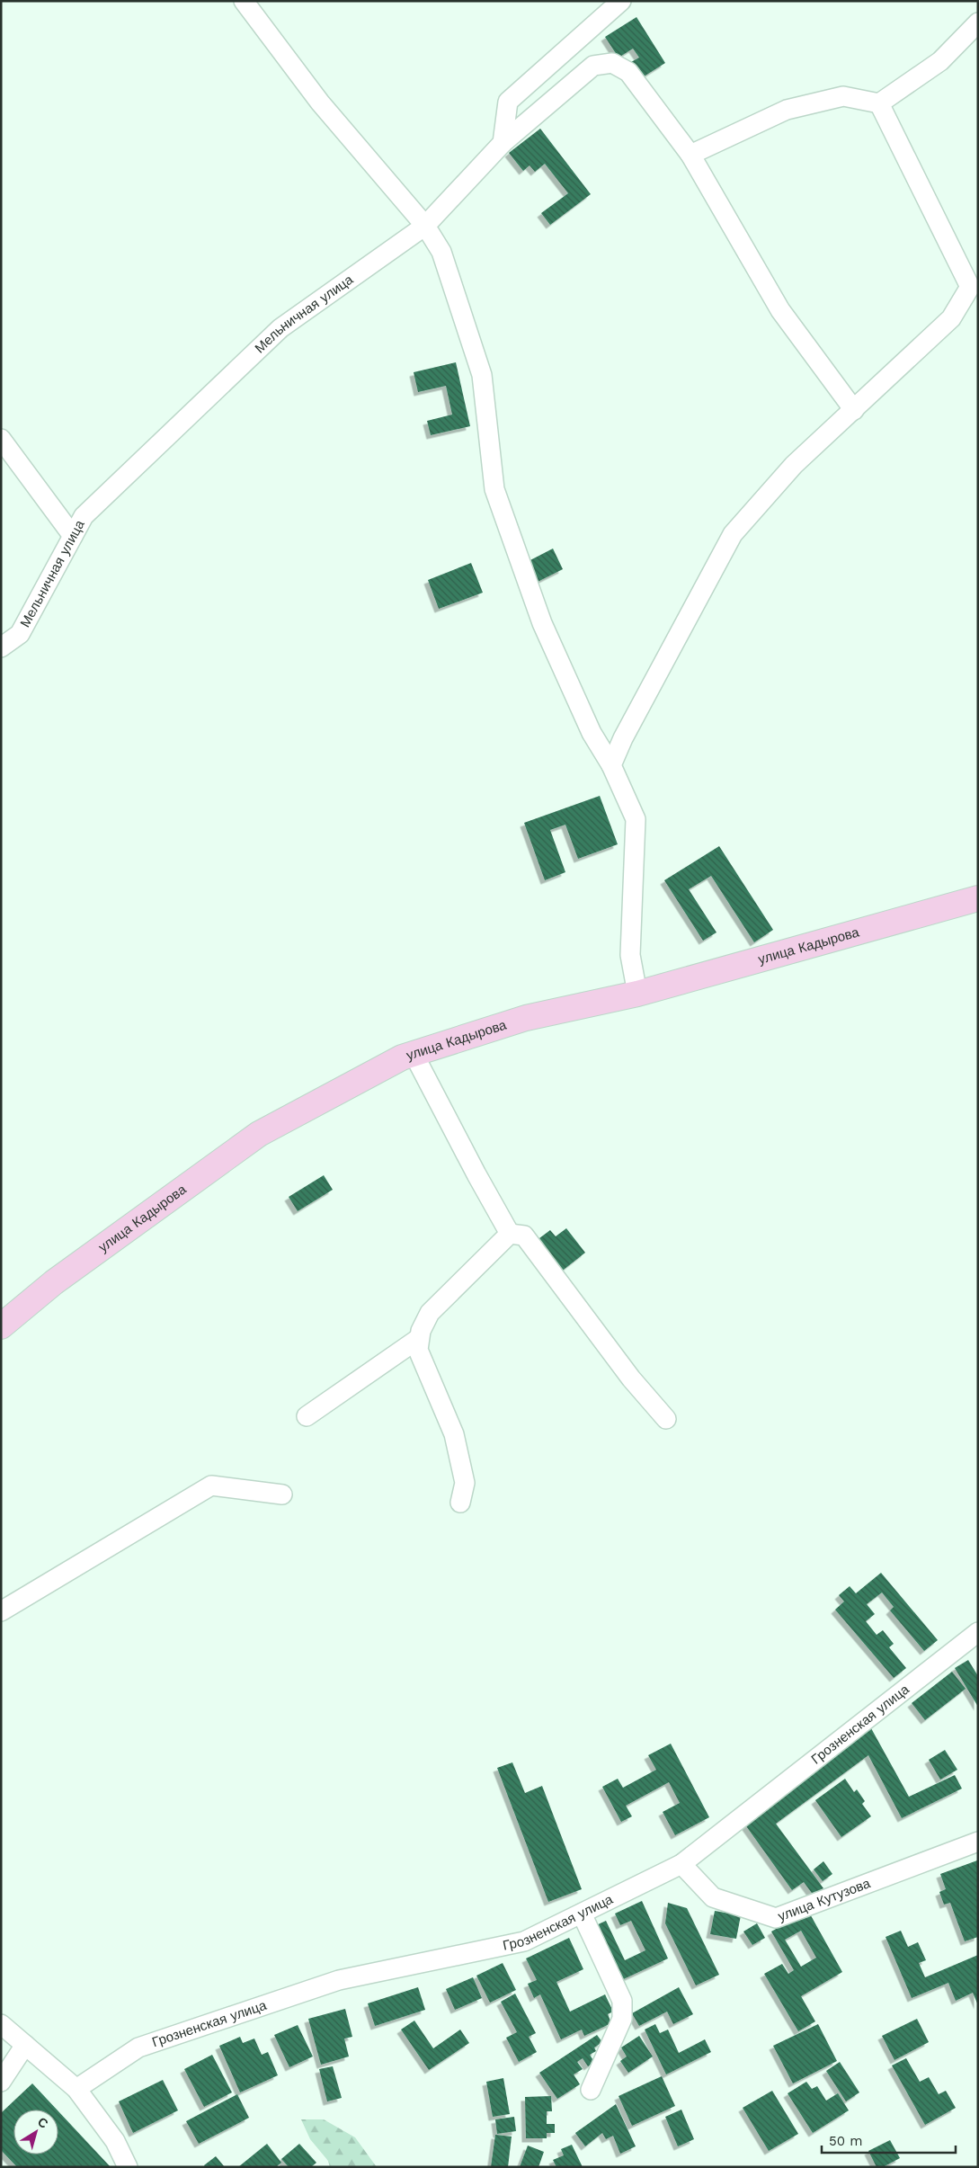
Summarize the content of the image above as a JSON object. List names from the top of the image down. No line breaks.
{"streets":{"street":["Мельничная улица","улица Кадырова","Грозненская улица","улица Кутузова"]},"crossings":[["Грозненская улица","улица Кутузова"]],"scale_bar":"50 m","north":"top right"}
